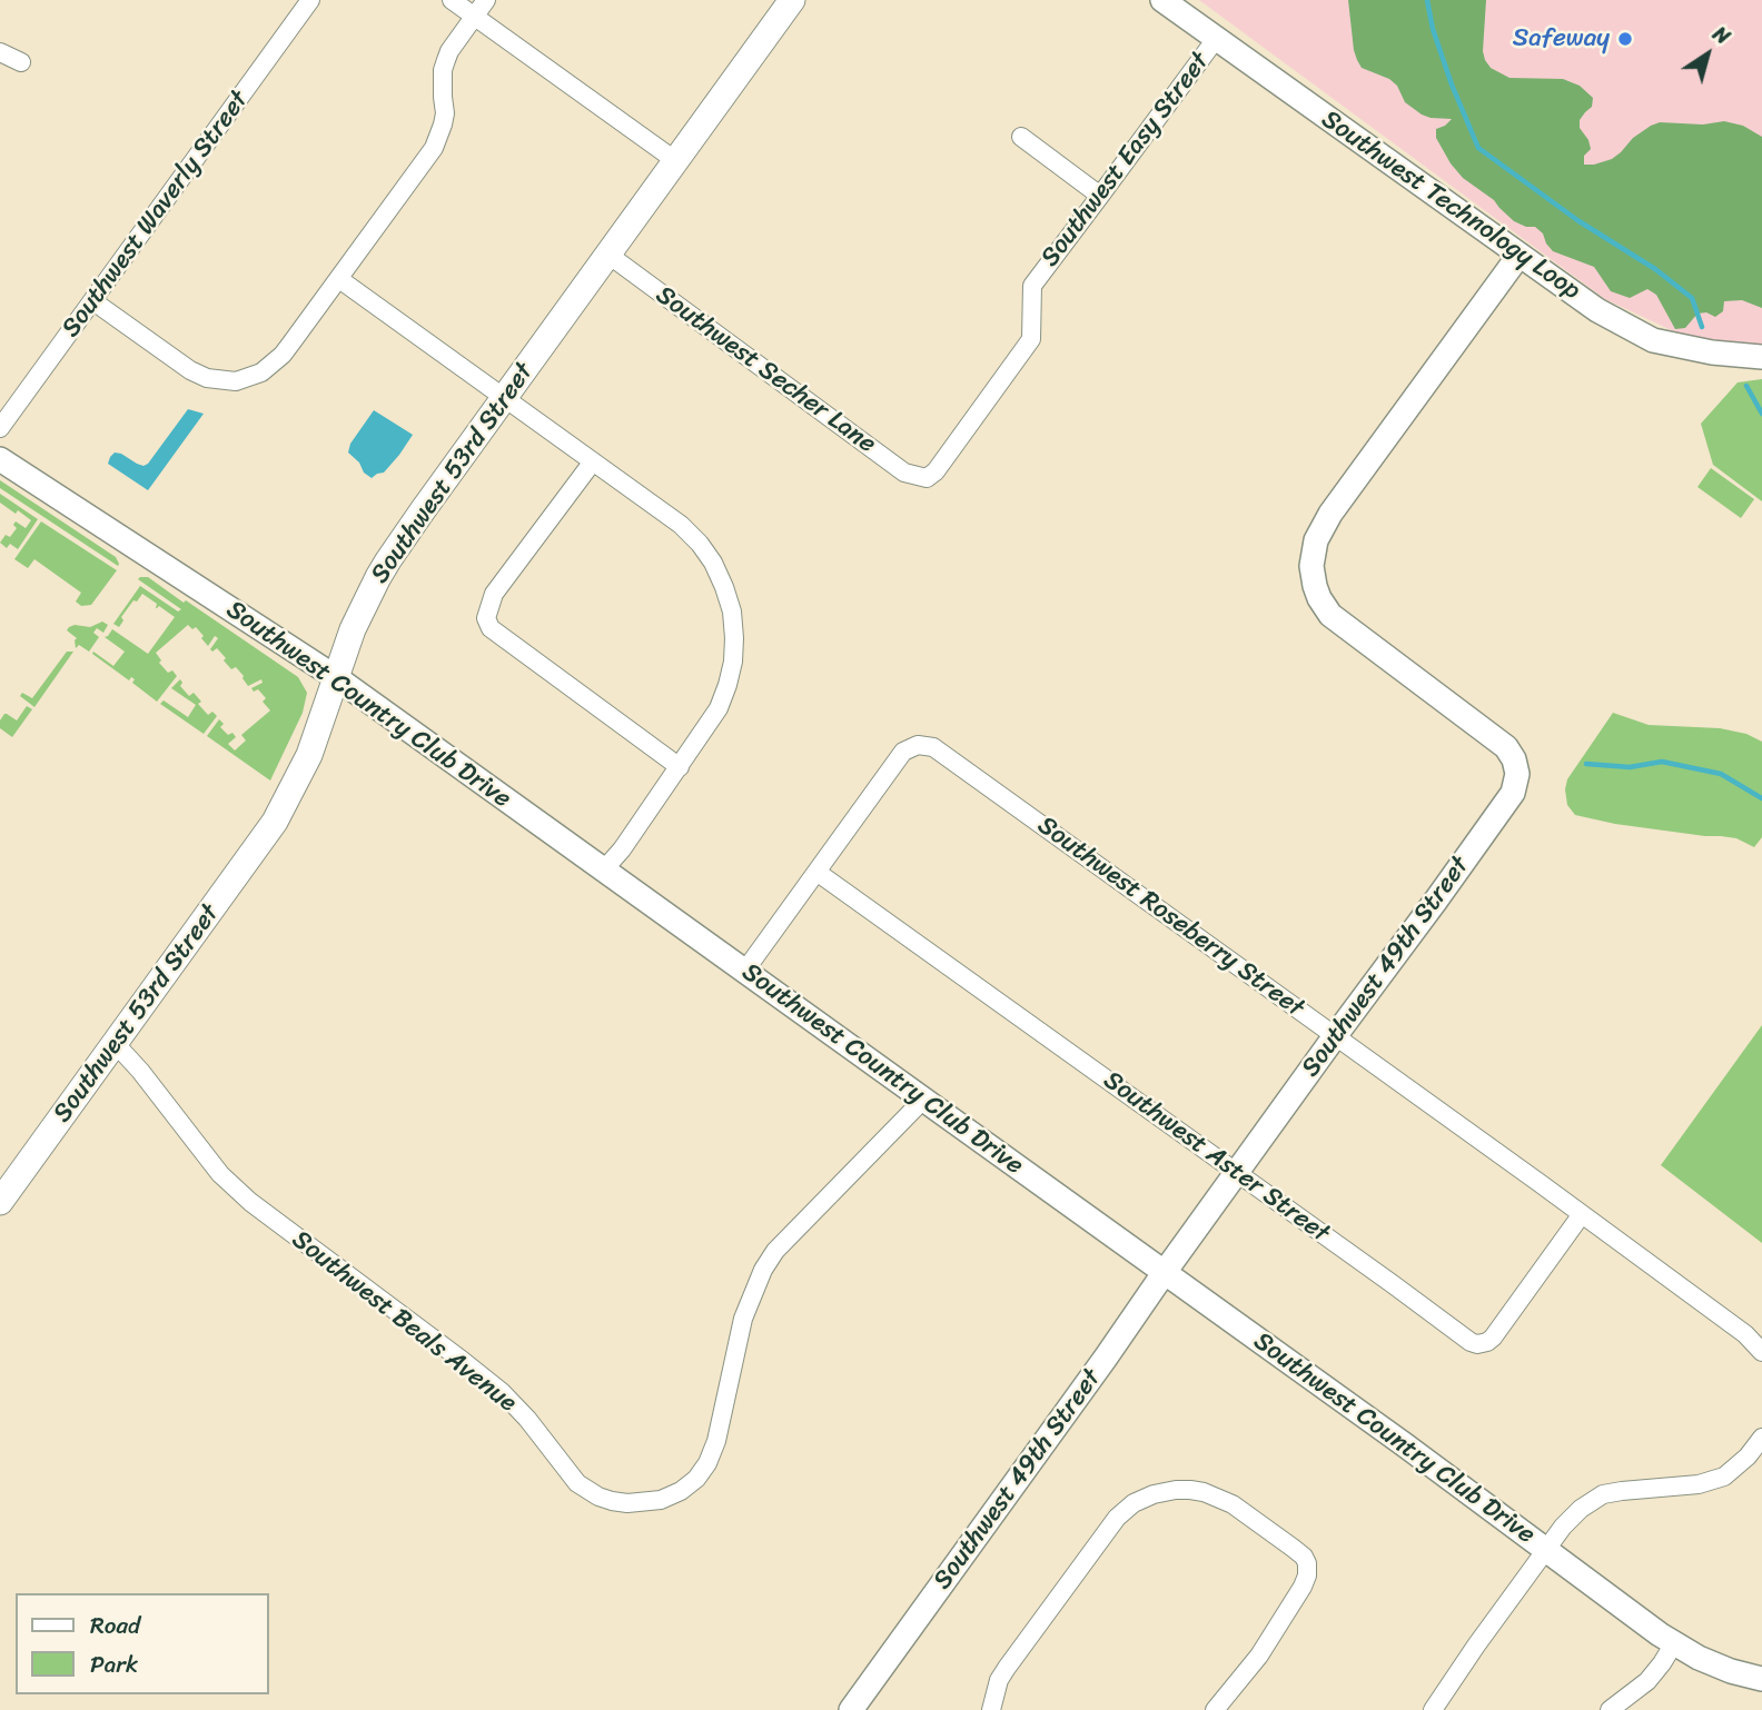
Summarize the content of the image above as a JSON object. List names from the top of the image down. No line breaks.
{"streets":{"main road":["Southwest 53rd Street"],"street":["Southwest Easy Street","Southwest Technology Loop","Southwest Waverly Street","Southwest Secher Lane","Southwest Country Club Drive","Southwest Roseberry Street","Southwest 49th Street","Southwest Aster Street","Southwest Beals Avenue"]},"crossings":[["Southwest Easy Street","Southwest Technology Loop"],["Southwest Easy Street","Southwest Secher Lane"],["Southwest Technology Loop","Southwest 49th Street"],["Southwest Secher Lane","Southwest 53rd Street"],["Southwest 53rd Street","Southwest Country Club Drive"],["Southwest 53rd Street","Southwest Beals Avenue"],["Southwest Country Club Drive","Southwest Roseberry Street"],["Southwest Country Club Drive","Southwest 49th Street"],["Southwest Country Club Drive","Southwest Beals Avenue"],["Southwest Roseberry Street","Southwest 49th Street"],["Southwest Roseberry Street","Southwest Aster Street"],["Southwest 49th Street","Southwest Aster Street"]],"places":["Safeway"],"legend":["Road","Park"],"north":"top right"}
